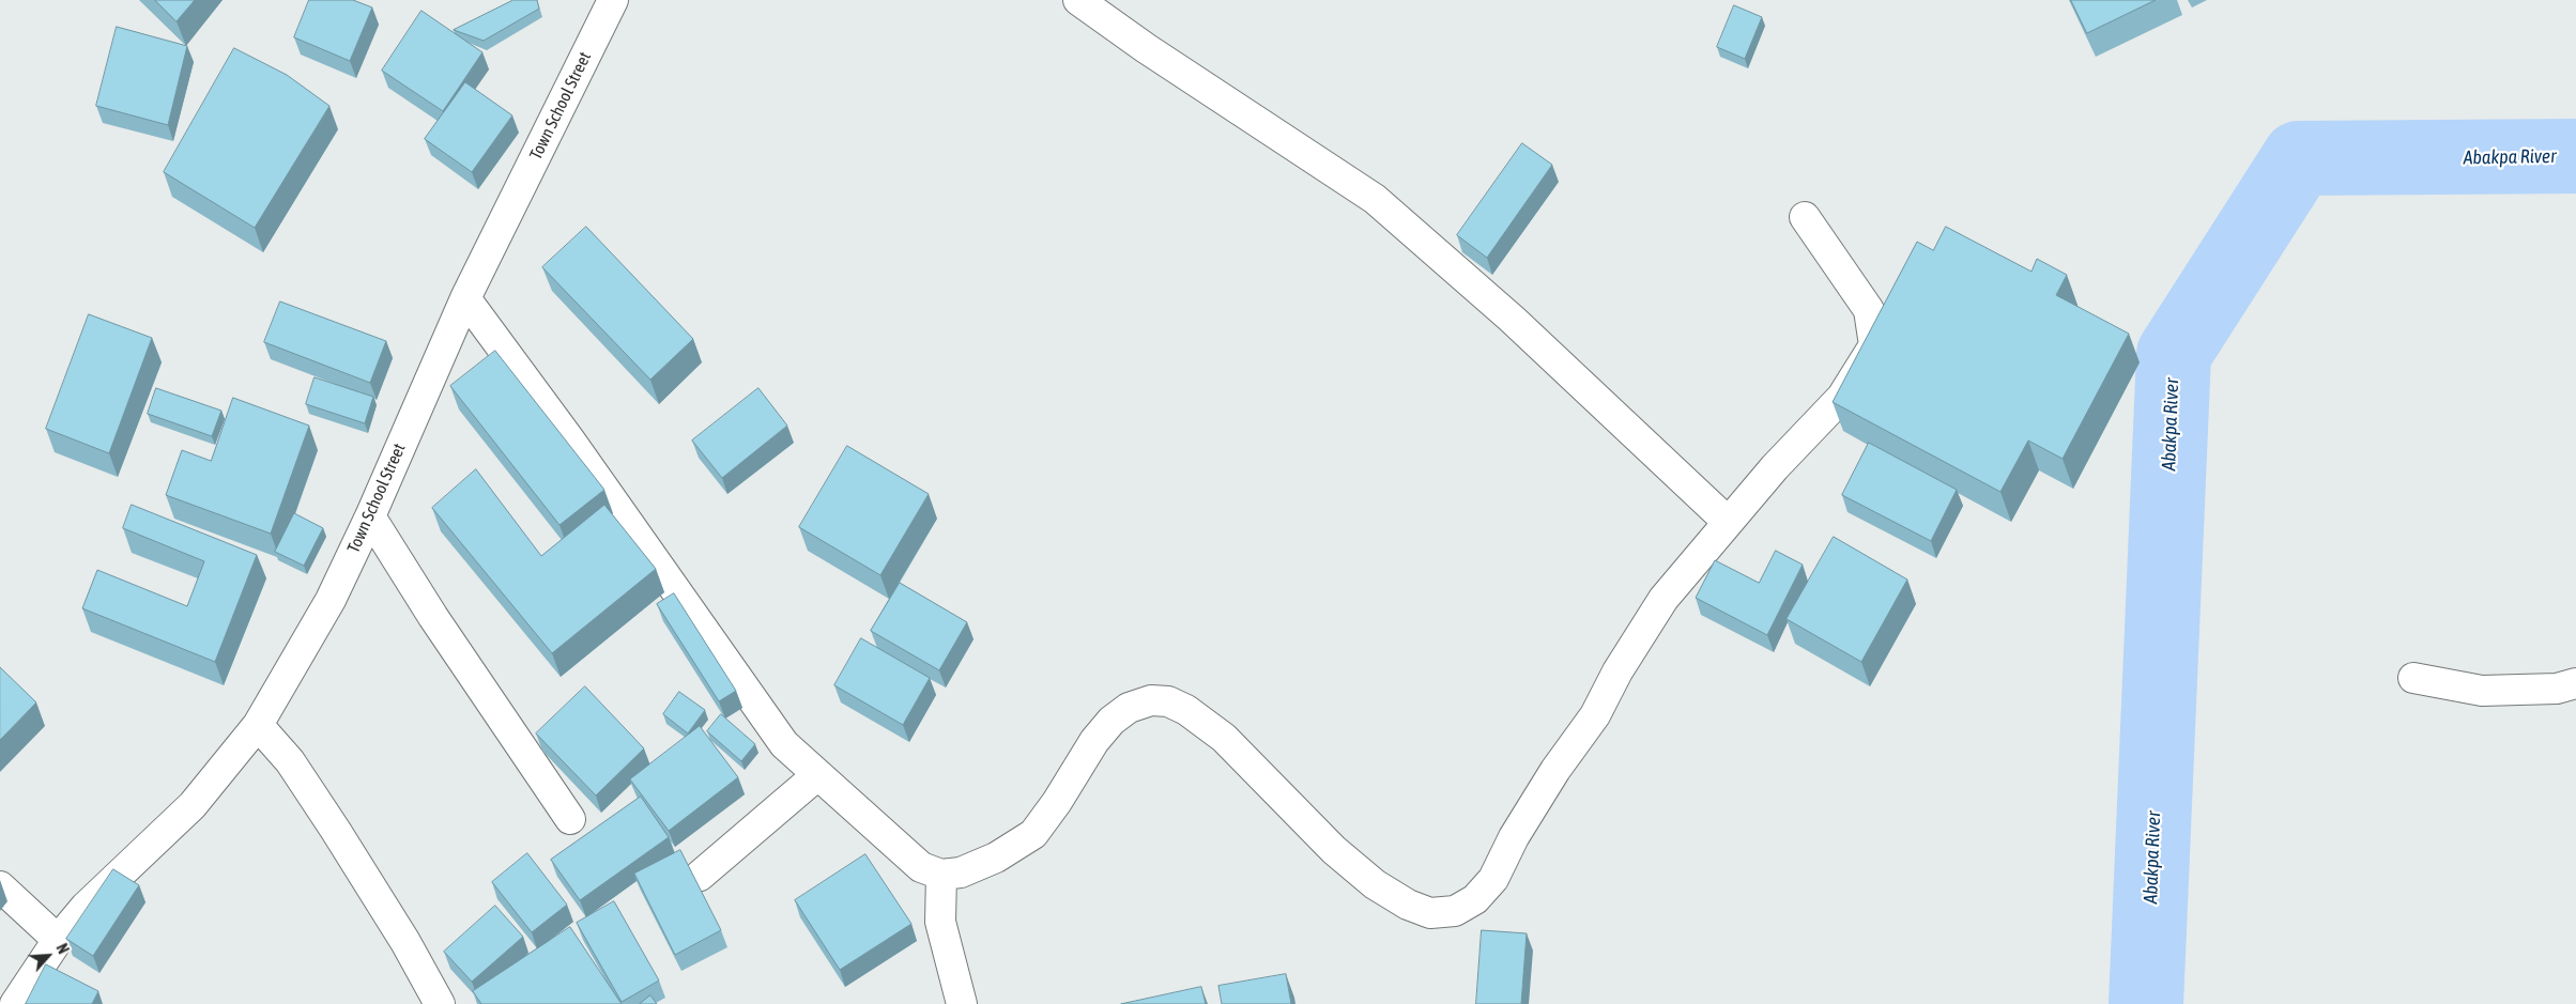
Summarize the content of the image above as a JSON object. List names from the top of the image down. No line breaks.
{"streets":{"street":["Town School Street"]},"water":["Abakpa River"],"north":"top right"}
